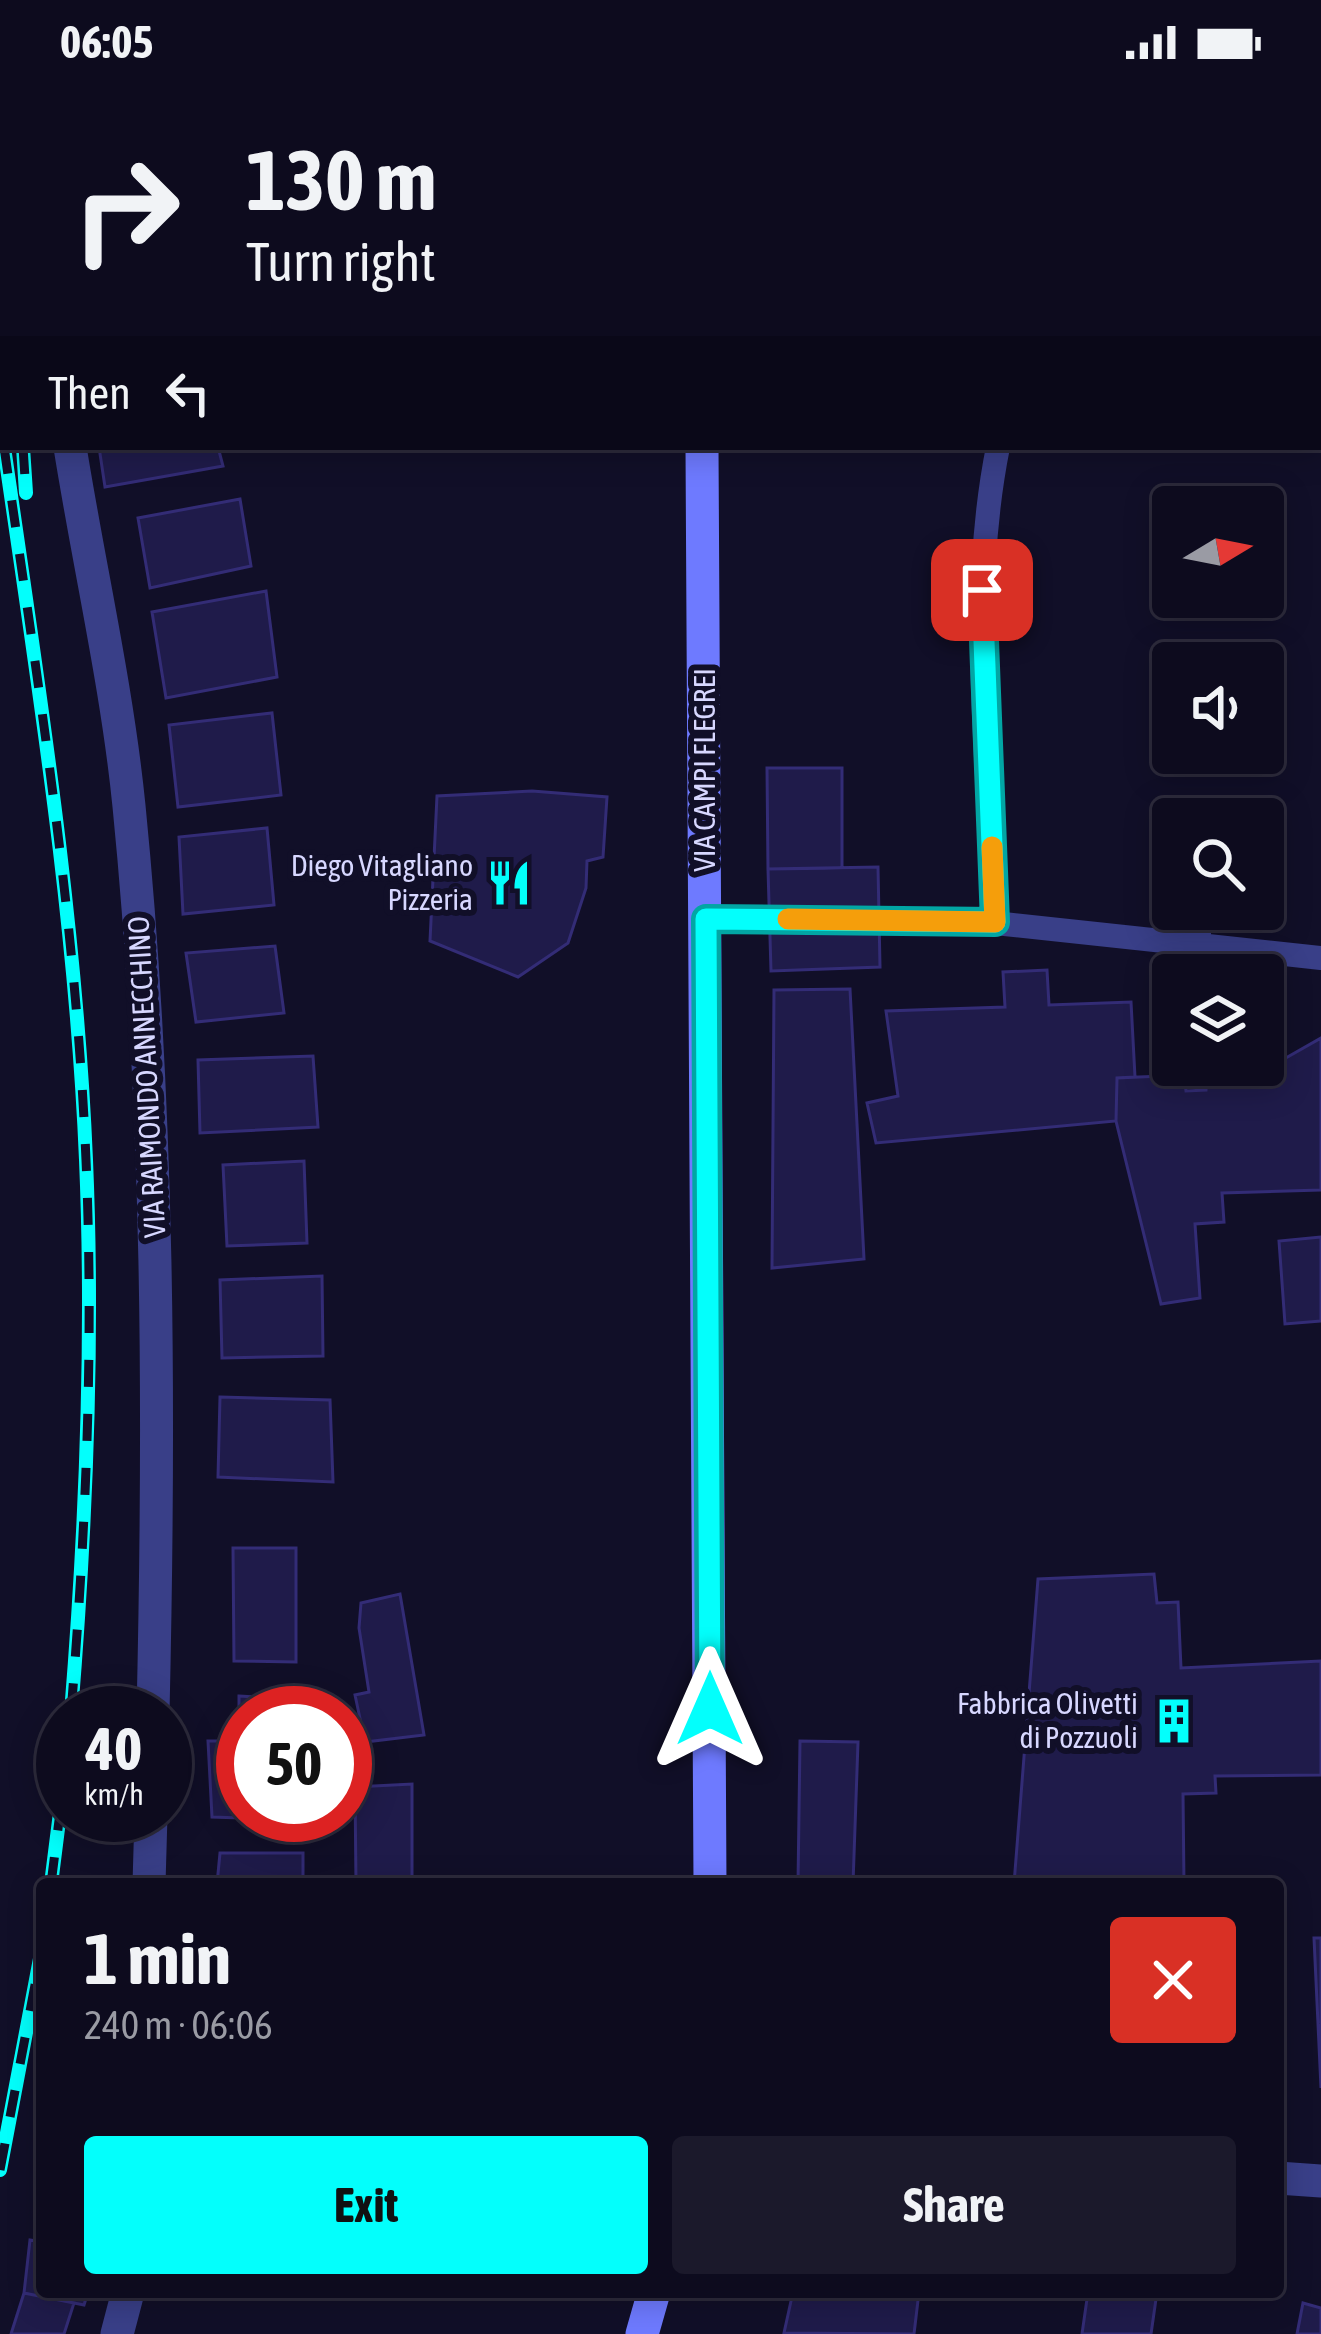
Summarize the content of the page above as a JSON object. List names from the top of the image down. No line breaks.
{"streets":{"main road":["VIA CAMPI FLEGREI"],"street":["VIA RAIMONDO ANNECCHINO"]},"places":{"restaurant":["Diego Vitagliano Pizzeria"],"building":["Fabbrica Olivetti di Pozzuoli"]},"north":"right","page":{"status":"06:05","turn":["130 m","Turn right"],"then":"Then","speed":"40 km/h","limit":"50","heading":["1 min","240 m · 06:06"],"buttons":["Exit","Share"]}}
